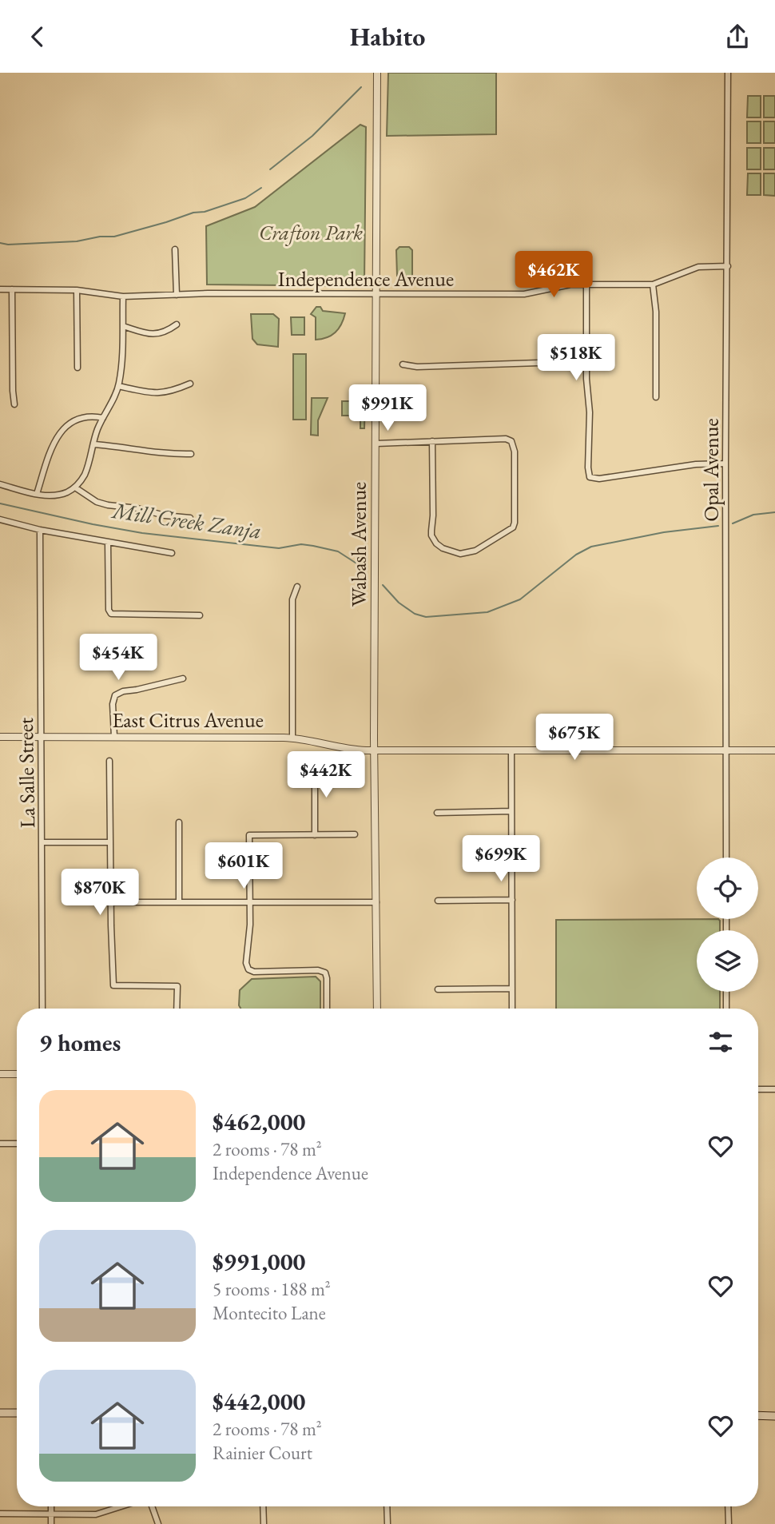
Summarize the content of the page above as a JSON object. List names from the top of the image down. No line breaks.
{"streets":{"street":["Independence Avenue","Opal Avenue","Wabash Avenue","East Citrus Avenue","La Salle Street"]},"crossings":[["Independence Avenue","Opal Avenue"],["Independence Avenue","Wabash Avenue"],["Opal Avenue","East Citrus Avenue"],["Wabash Avenue","East Citrus Avenue"],["East Citrus Avenue","La Salle Street"]],"water":["Mill Creek Zanja"],"parks":["Crafton Park"],"page":{"header":"Habito","price":["$462K","$518K","$991K","$454K","$675K","$442K","$699K","$601K","$870K"],"heading":"9 homes","list":[{"name":"$462,000","note":"2 rooms · 78 m² · Independence Avenue"},{"name":"$991,000","note":"5 rooms · 188 m² · Montecito Lane"},{"name":"$442,000","note":"2 rooms · 78 m² · Rainier Court"}]}}
